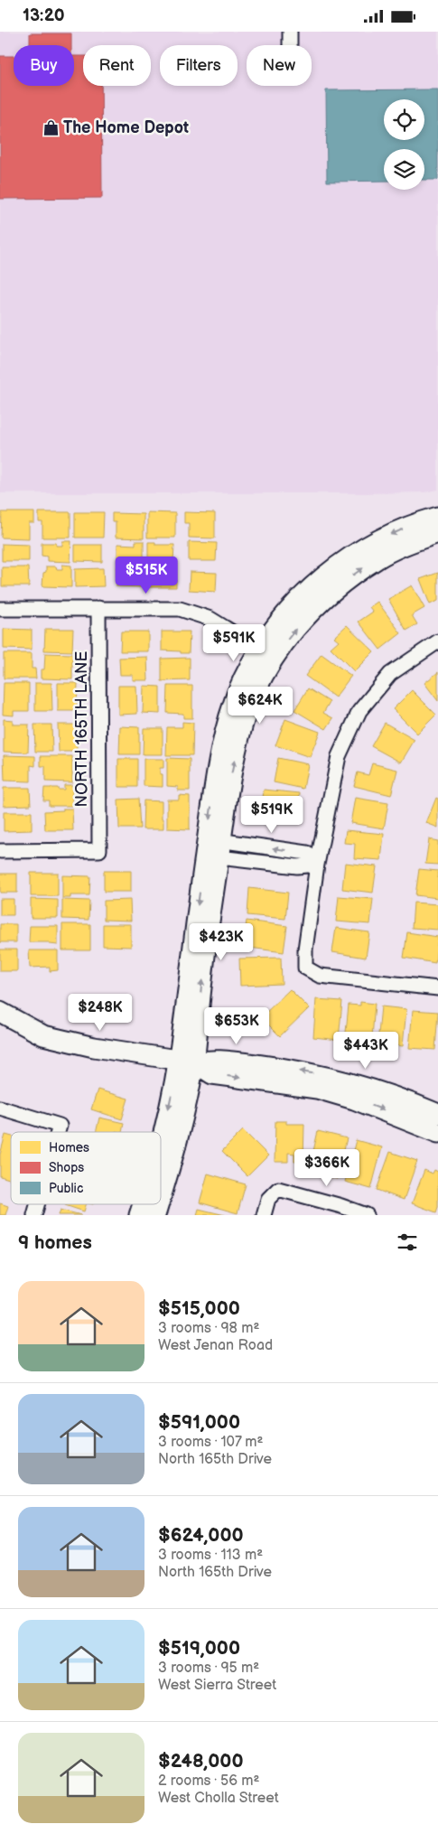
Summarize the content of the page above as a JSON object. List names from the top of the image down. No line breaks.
{"streets":{"street":["NORTH 165TH LANE"]},"places":{"shop":["The Home Depot"]},"legend":["Homes","Shops","Public"],"page":{"status":"13:20","chip":["Buy","Rent","Filters","New"],"price":["$515K","$591K","$624K","$519K","$423K","$248K","$653K","$443K","$366K"],"heading":"9 homes","list":[{"name":"$515,000","note":"3 rooms · 98 m² · West Jenan Road"},{"name":"$591,000","note":"3 rooms · 107 m² · North 165th Drive"},{"name":"$624,000","note":"3 rooms · 113 m² · North 165th Drive"},{"name":"$519,000","note":"3 rooms · 95 m² · West Sierra Street"},{"name":"$248,000","note":"2 rooms · 56 m² · West Cholla Street"}]}}
